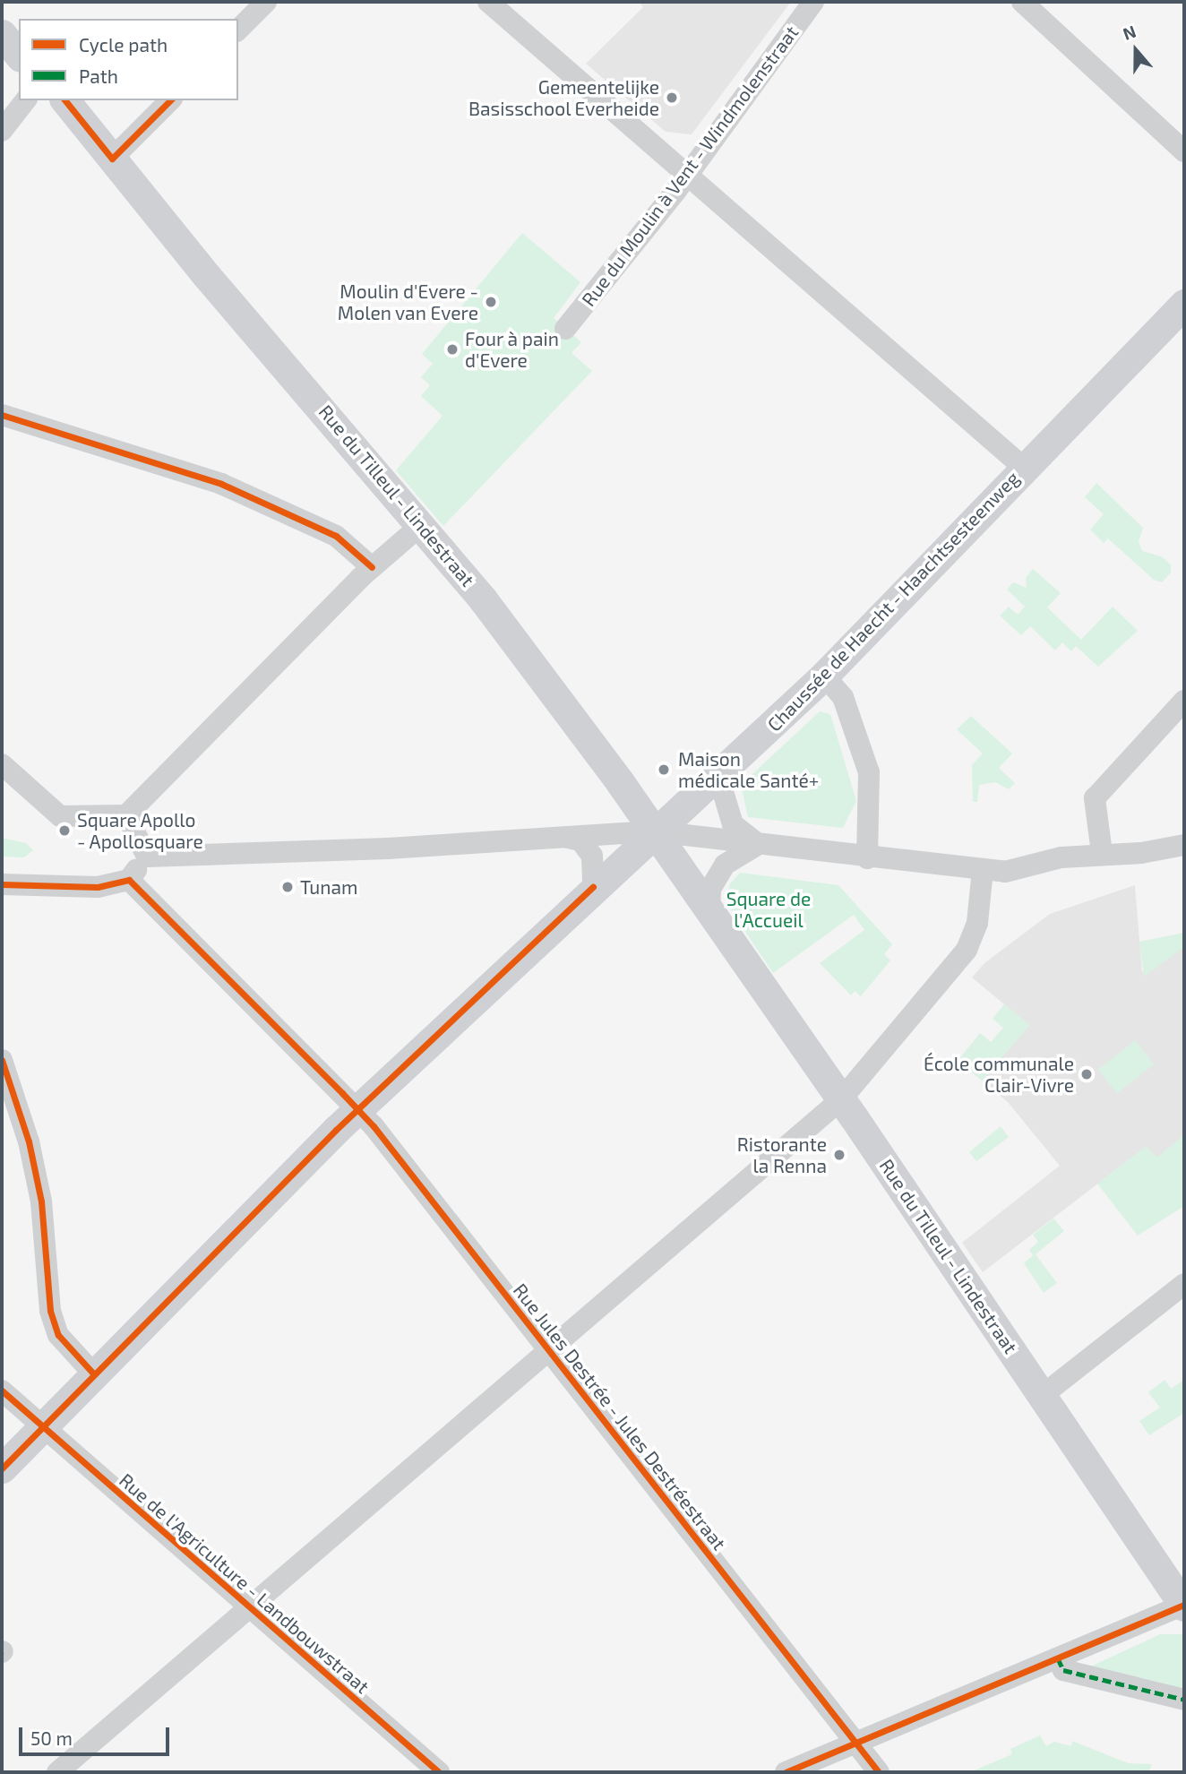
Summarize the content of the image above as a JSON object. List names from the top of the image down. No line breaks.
{"streets":{"street":["Rue du Moulin à Vent - Windmolenstraat","Rue du Tilleul - Lindestraat","Chaussée de Haecht - Haachtsesteenweg","Rue Jules Destrée - Jules Destréestraat","Rue de l'Agriculture - Landbouwstraat"]},"crossings":[["Rue du Tilleul - Lindestraat","Chaussée de Haecht - Haachtsesteenweg"],["Chaussée de Haecht - Haachtsesteenweg","Rue Jules Destrée - Jules Destréestraat"],["Chaussée de Haecht - Haachtsesteenweg","Rue de l'Agriculture - Landbouwstraat"]],"parks":["Square de l'Accueil"],"places":["Gemeentelijke Basisschool Everheide","Moulin d'Evere - Molen van Evere","Four à pain d'Evere","Maison médicale Santé+","Square Apollo - Apollosquare","Tunam","École communale Clair-Vivre","Ristorante la Renna"],"legend":["Cycle path","Path"],"scale_bar":"50 m","north":"top"}
